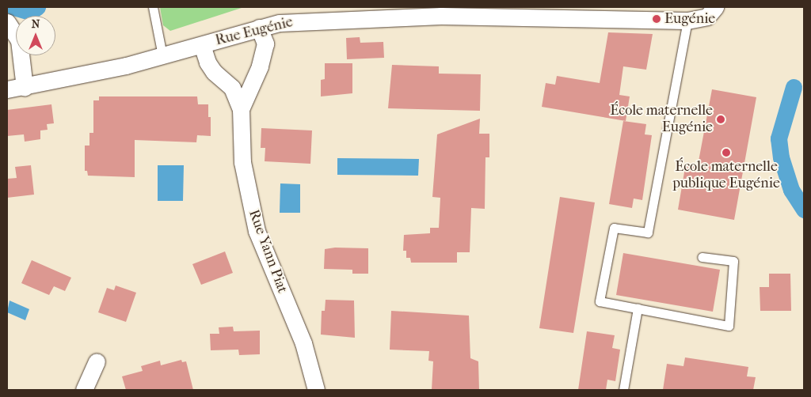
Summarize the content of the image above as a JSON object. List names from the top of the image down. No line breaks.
{"streets":{"street":["Rue Eugénie","Rue Yann Piat"]},"crossings":[["Rue Eugénie","Rue Yann Piat"]],"places":["Eugénie","École maternelle Eugénie","École maternelle publique Eugénie"],"north":"top"}
